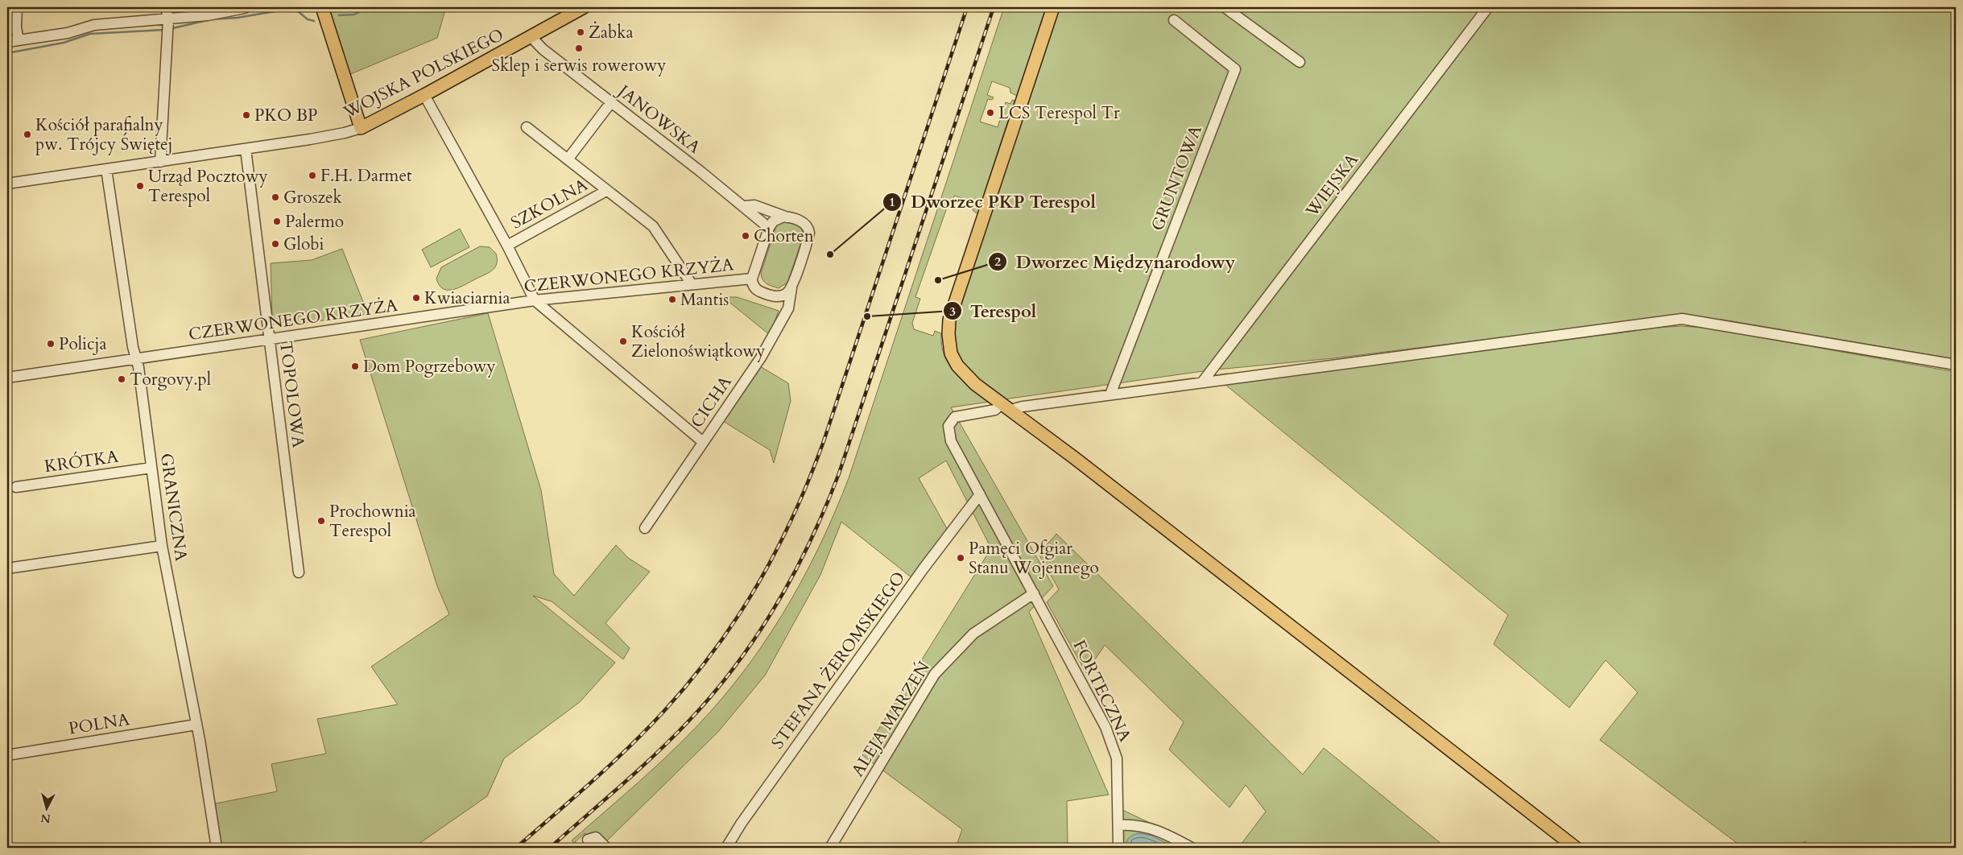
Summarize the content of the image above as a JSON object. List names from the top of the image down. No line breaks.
{"streets":{"main road":["WOJSKA POLSKIEGO"],"street":["JANOWSKA","GRUNTOWA","WIEJSKA","SZKOLNA","CZERWONEGO KRZYŻA","TOPOLOWA","CICHA","KRÓTKA","GRANICZNA","STEFANA ŻEROMSKIEGO","FORTECZNA","ALEJA MARZEŃ","POLNA"]},"crossings":[["WOJSKA POLSKIEGO","JANOWSKA"],["WOJSKA POLSKIEGO","TOPOLOWA"],["WOJSKA POLSKIEGO","GRANICZNA"],["JANOWSKA","CICHA"],["CZERWONEGO KRZYŻA","TOPOLOWA"],["CZERWONEGO KRZYŻA","GRANICZNA"],["KRÓTKA","GRANICZNA"],["GRANICZNA","POLNA"],["STEFANA ŻEROMSKIEGO","FORTECZNA"],["FORTECZNA","ALEJA MARZEŃ"]],"places":["Żabka","Sklep i serwis rowerowy","LCS Terespol Tr","PKO BP","Kościół parafialny pw. Trójcy Świętej","F.H. Darmet","Urząd Pocztowy Terespol","Groszek","Palermo","Chorten","Globi","Dworzec PKP Terespol","Dworzec Międzynarodowy","Kwiaciarnia","Mantis","Terespol","Kościół Zielonoświątkowy","Policja","Dom Pogrzebowy","Torgovy.pl","Prochownia Terespol","Pamęci Ofgiar Stanu Wojennego"],"north":"bottom"}
